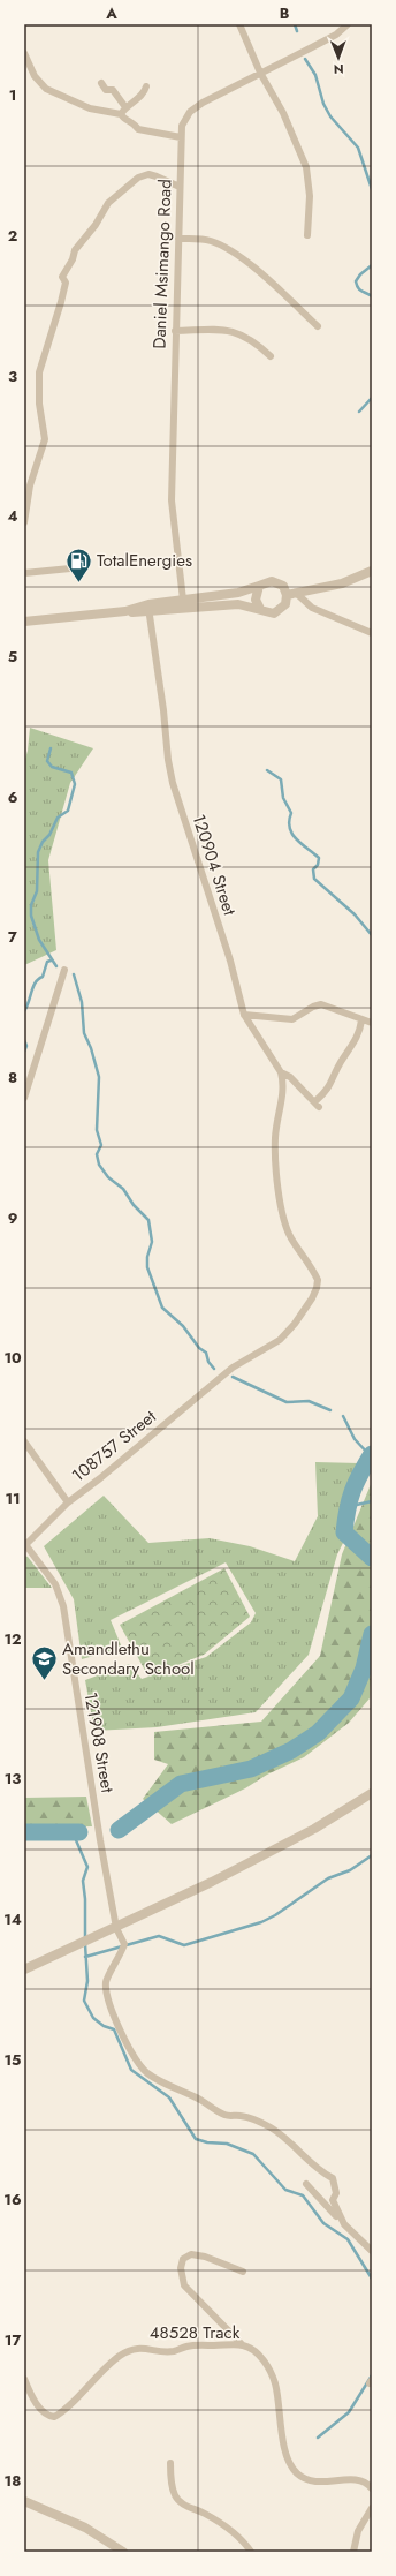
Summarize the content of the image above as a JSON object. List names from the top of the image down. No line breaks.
{"streets":{"street":["Daniel Msimango Road","120904 Street","108757 Street","121908 Street","48528 Track"]},"crossings":[["120904 Street","108757 Street"],["108757 Street","121908 Street"]],"places":{"fuel station":["TotalEnergies"],"school or university":["Amandlethu Secondary School"]},"north":"bottom","grid":{"columns":["A","B"],"rows":["1","2","3","4","5","6","7","8","9","10","11","12","13","14","15","16","17","18"]}}
